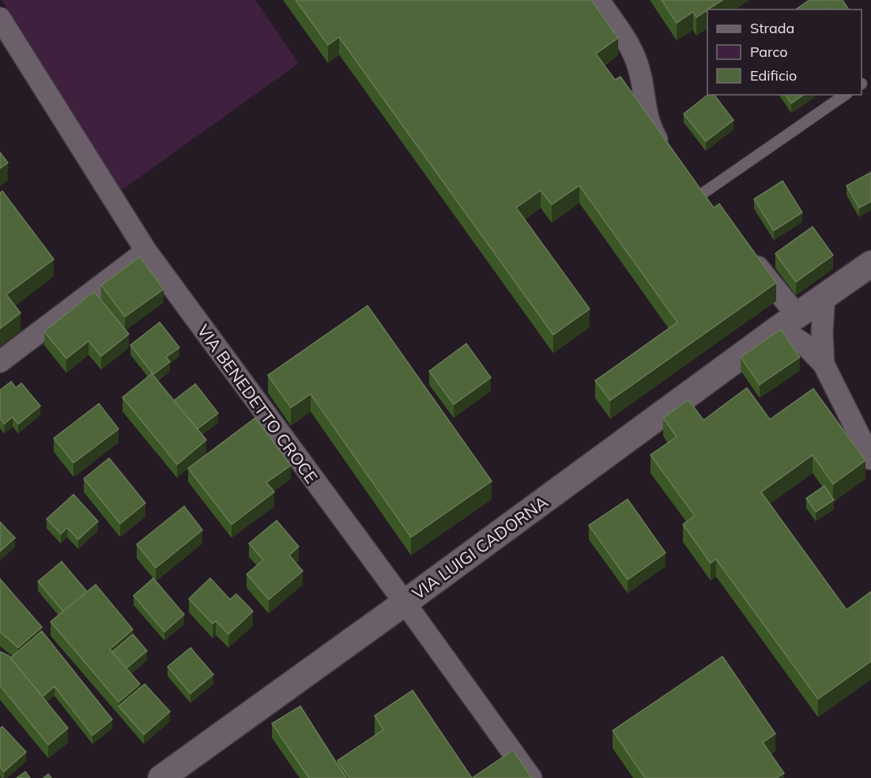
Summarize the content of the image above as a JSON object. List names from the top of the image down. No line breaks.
{"streets":{"street":["VIA BENEDETTO CROCE","VIA LUIGI CADORNA"]},"crossings":[["VIA BENEDETTO CROCE","VIA LUIGI CADORNA"]],"legend":["Strada","Parco","Edificio"]}
